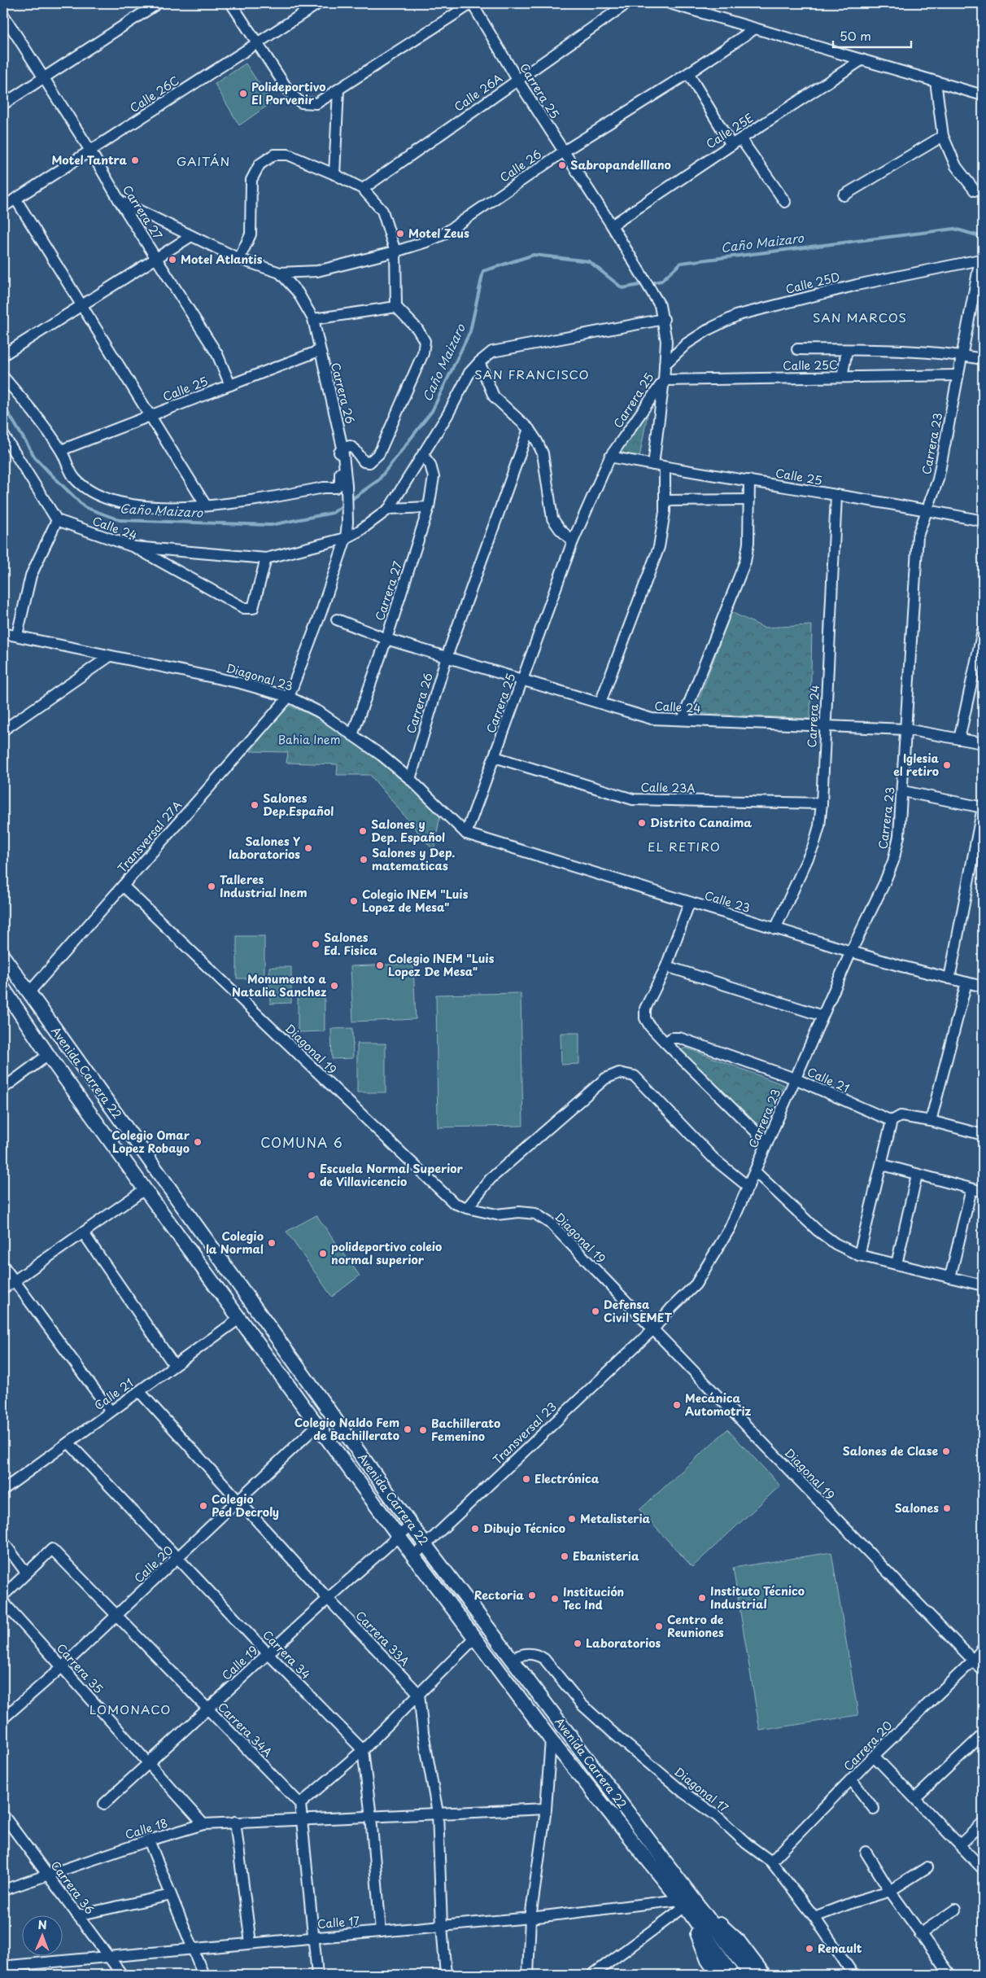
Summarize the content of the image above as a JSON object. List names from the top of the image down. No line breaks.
{"streets":{"main road":["Avenida Carrera 22"],"street":["Carrera 25","Calle 26A","Calle 26C","Calle 25E","Calle 26","Carrera 27","Calle 25D","Calle 25C","Calle 25","Carrera 26","Carrera 23","Calle 24","Diagonal 23","Carrera 24","Calle 23A","Transversal 27A","Calle 23","Diagonal 19","Calle 21","Transversal 23","Calle 20","Carrera 33A","Carrera 34","Calle 19","Carrera 35","Carrera 34A","Carrera 20","Diagonal 17","Calle 18","Carrera 36","Calle 17"]},"crossings":[["Carrera 25","Calle 26A"],["Carrera 25","Calle 25E"],["Carrera 25","Calle 26"],["Carrera 25","Calle 25D"],["Carrera 25","Calle 25C"],["Carrera 25","Calle 25"],["Carrera 25","Calle 24"],["Carrera 25","Diagonal 23"],["Carrera 25","Calle 23A"],["Carrera 25","Calle 23"],["Calle 26C","Carrera 27"],["Calle 26","Carrera 26"],["Carrera 27","Calle 25"],["Carrera 27","Carrera 26"],["Carrera 27","Calle 24"],["Carrera 27","Diagonal 23"],["Calle 25D","Carrera 23"],["Calle 25C","Carrera 23"],["Calle 25","Carrera 26"],["Calle 25","Carrera 23"],["Calle 25","Carrera 24"],["Carrera 26","Calle 24"],["Carrera 26","Diagonal 23"],["Carrera 26","Transversal 27A"],["Carrera 23","Calle 24"],["Carrera 23","Calle 23"],["Carrera 23","Diagonal 19"],["Carrera 23","Calle 21"],["Carrera 23","Transversal 23"],["Calle 24","Carrera 24"],["Diagonal 23","Transversal 27A"],["Diagonal 23","Calle 23"],["Carrera 24","Calle 23A"],["Carrera 24","Calle 23"],["Transversal 27A","Diagonal 19"],["Transversal 27A","Avenida Carrera 22"],["Diagonal 19","Transversal 23"],["Diagonal 19","Carrera 20"],["Avenida Carrera 22","Calle 21"],["Avenida Carrera 22","Transversal 23"],["Avenida Carrera 22","Calle 20"],["Avenida Carrera 22","Calle 19"],["Avenida Carrera 22","Diagonal 17"],["Avenida Carrera 22","Calle 17"],["Calle 21","Carrera 33A"],["Calle 21","Carrera 34"],["Calle 20","Carrera 33A"],["Calle 20","Carrera 34"],["Calle 20","Carrera 35"],["Calle 20","Carrera 34A"],["Carrera 33A","Calle 19"],["Carrera 34","Calle 19"],["Calle 19","Carrera 35"],["Calle 19","Carrera 34A"],["Carrera 35","Calle 18"],["Carrera 20","Diagonal 17"],["Calle 18","Carrera 36"],["Carrera 36","Calle 17"]],"districts":["GAITÁN","SAN MARCOS","SAN FRANCISCO","EL RETIRO","COMUNA 6","LOMONACO"],"water":["Caño Maizaro"],"parks":["Bahia Inem"],"places":["Polideportivo El Porvenir","Motel Tantra","Sabropandelllano","Motel Zeus","Motel Atlantis","Iglesia el retiro","Salones Dep.Español","Distrito Canaima","Salones y Dep. Español","Salones Y laboratorios","Salones y Dep. matematicas","Talleres Industrial Inem","Colegio INEM \"Luis Lopez de Mesa\"","Salones Ed. Fisica","Colegio INEM \"Luis Lopez De Mesa\"","Monumento a Natalia Sanchez","Colegio Omar Lopez Robayo","Escuela Normal Superior de Villavicencio","Colegio la Normal","polideportivo coleio normal superior","Defensa Civil SEMET","Mecánica Automotriz","Colegio Naldo Fem de Bachillerato","Bachillerato Femenino","Salones de Clase","Electrónica","Colegio Ped Decroly","Salones","Metalisteria","Dibujo Técnico","Ebanisteria","Rectoria","Instituto Técnico Industrial","Institución Tec Ind","Centro de Reuniones","Laboratorios","Renault"],"scale_bar":"50 m","north":"top"}
